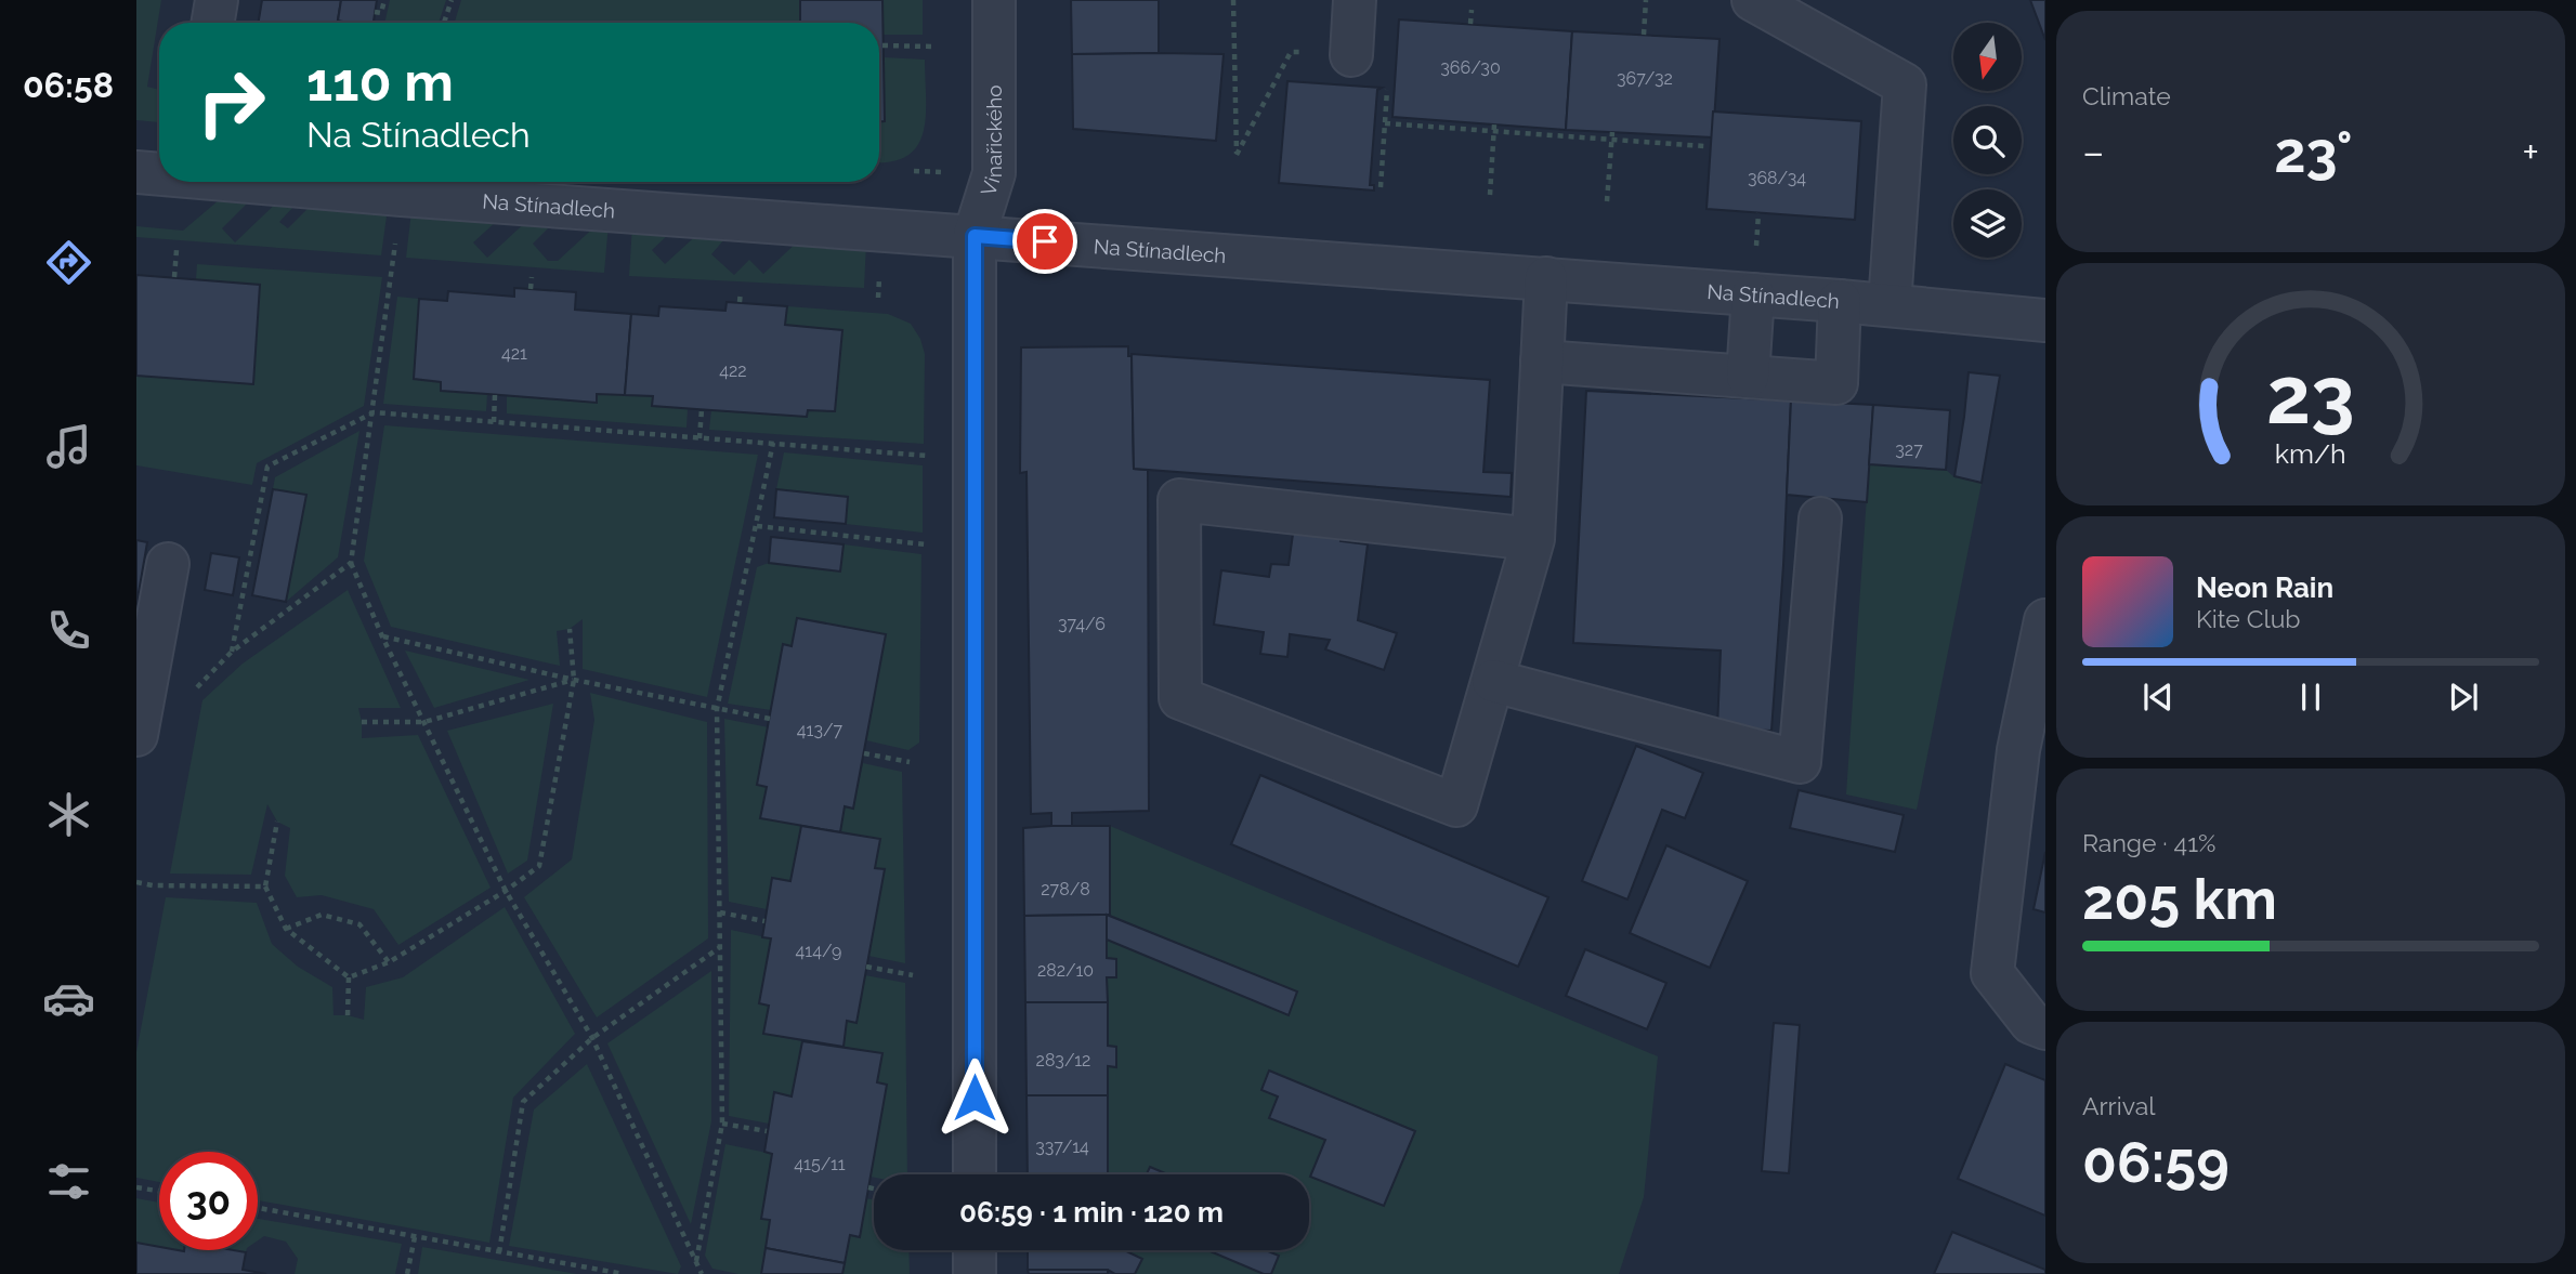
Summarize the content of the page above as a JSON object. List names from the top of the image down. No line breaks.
{"streets":{"street":["Vinařického","Na Stínadlech"]},"crossings":[["Vinařického","Na Stínadlech"]],"house_numbers":["366/30","367/32","368/34","421","422","327","374/6","413/7","278/8","414/9","282/10","283/12","337/14","415/11"],"north":"bottom","page":{"tabs":"06:58","tile":["Climate",["Range · 41%","205 km"],["Arrival","06:59"]],"turn":["110 m","Na Stínadlech"],"heat":["−","23°","+"],"song":["Neon Rain","Kite Club"],"limit":"30","trip":"06:59 · 1 min · 120 m","gauge":["23","km/h"]}}
